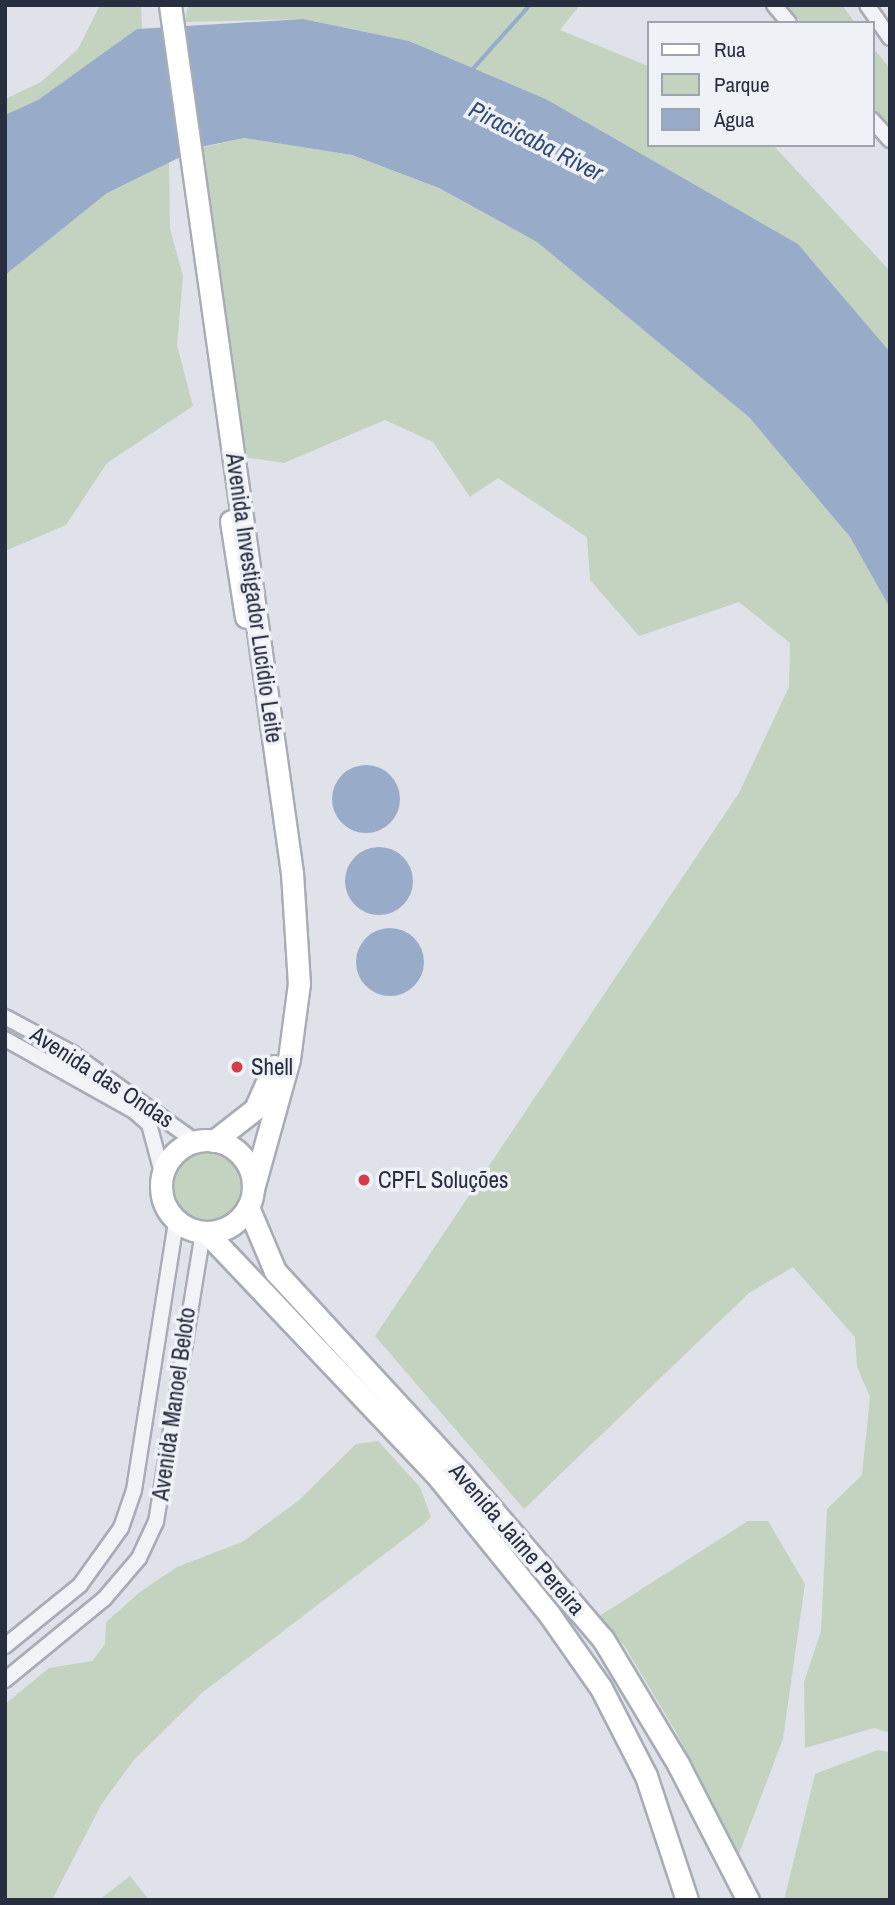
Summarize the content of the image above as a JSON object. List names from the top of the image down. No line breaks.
{"streets":{"main road":["Avenida Investigador Lucídio Leite","Avenida Jaime Pereira"],"street":["Avenida das Ondas","Avenida Manoel Beloto"]},"crossings":[["Avenida Investigador Lucídio Leite","Avenida das Ondas"],["Avenida Investigador Lucídio Leite","Avenida Manoel Beloto"],["Avenida Investigador Lucídio Leite","Avenida Jaime Pereira"],["Avenida das Ondas","Avenida Manoel Beloto"],["Avenida das Ondas","Avenida Jaime Pereira"],["Avenida Manoel Beloto","Avenida Jaime Pereira"]],"water":["Piracicaba River"],"places":["Shell","CPFL Soluções"],"legend":["Rua","Parque","Água"]}
